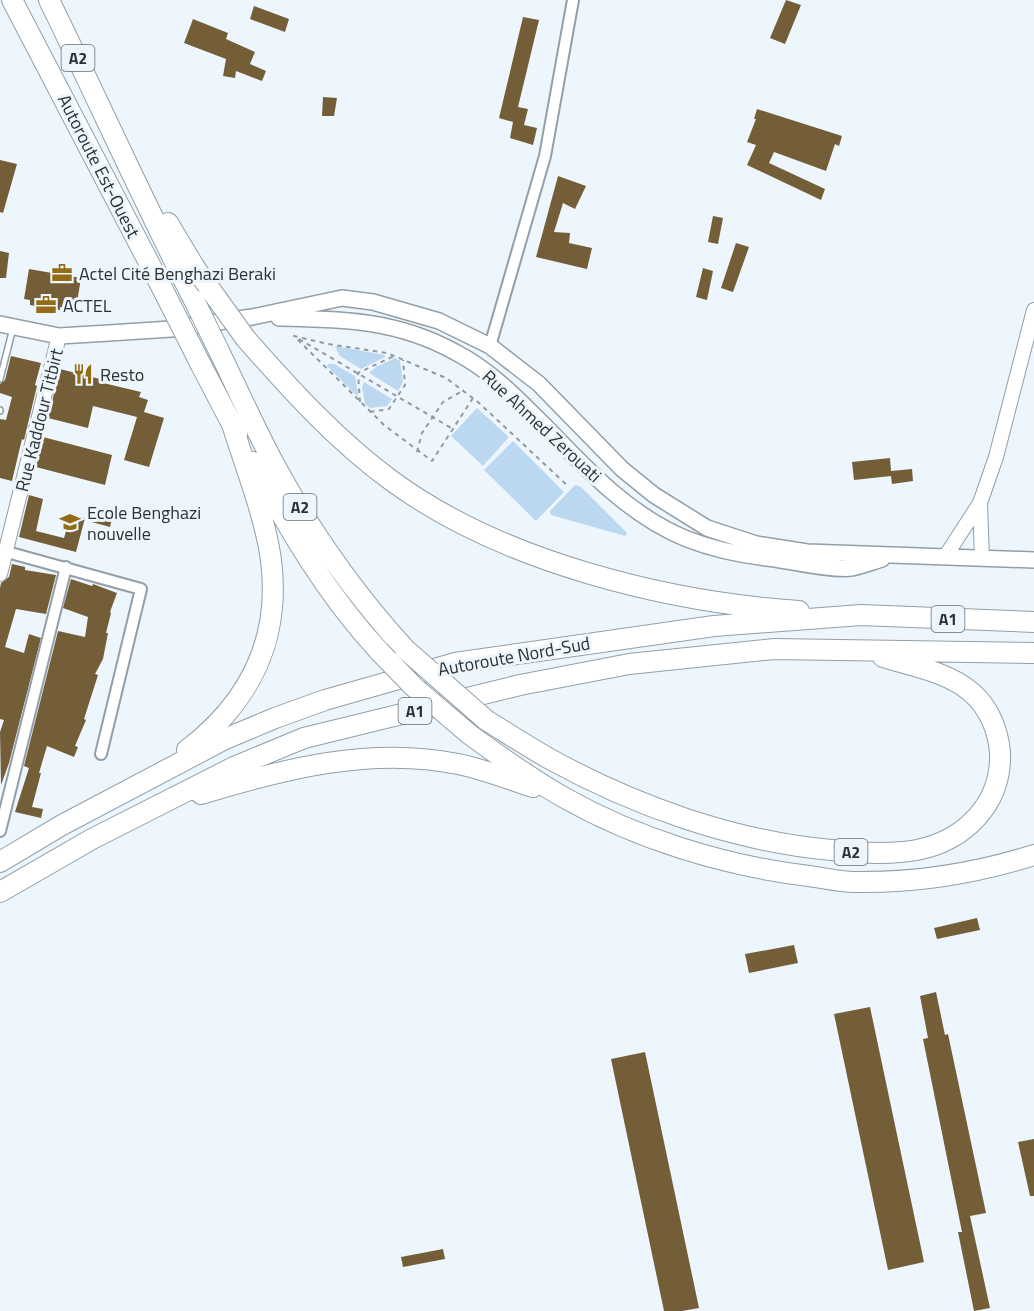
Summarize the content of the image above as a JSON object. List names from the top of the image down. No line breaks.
{"streets":{"highway":["A2","Autoroute Est-Ouest","A1","Autoroute Nord-Sud"],"main road":["Rue Ahmed Zerouati"],"street":["Rue Kaddour Titbirt"]},"crossings":[["A2","Autoroute Est-Ouest"],["A2","Autoroute Nord-Sud"],["Autoroute Est-Ouest","Autoroute Nord-Sud"]],"places":{"office":["Actel Cité Benghazi Beraki","ACTEL"],"restaurant":["Resto"],"school or university":["Ecole Benghazi nouvelle"]}}
